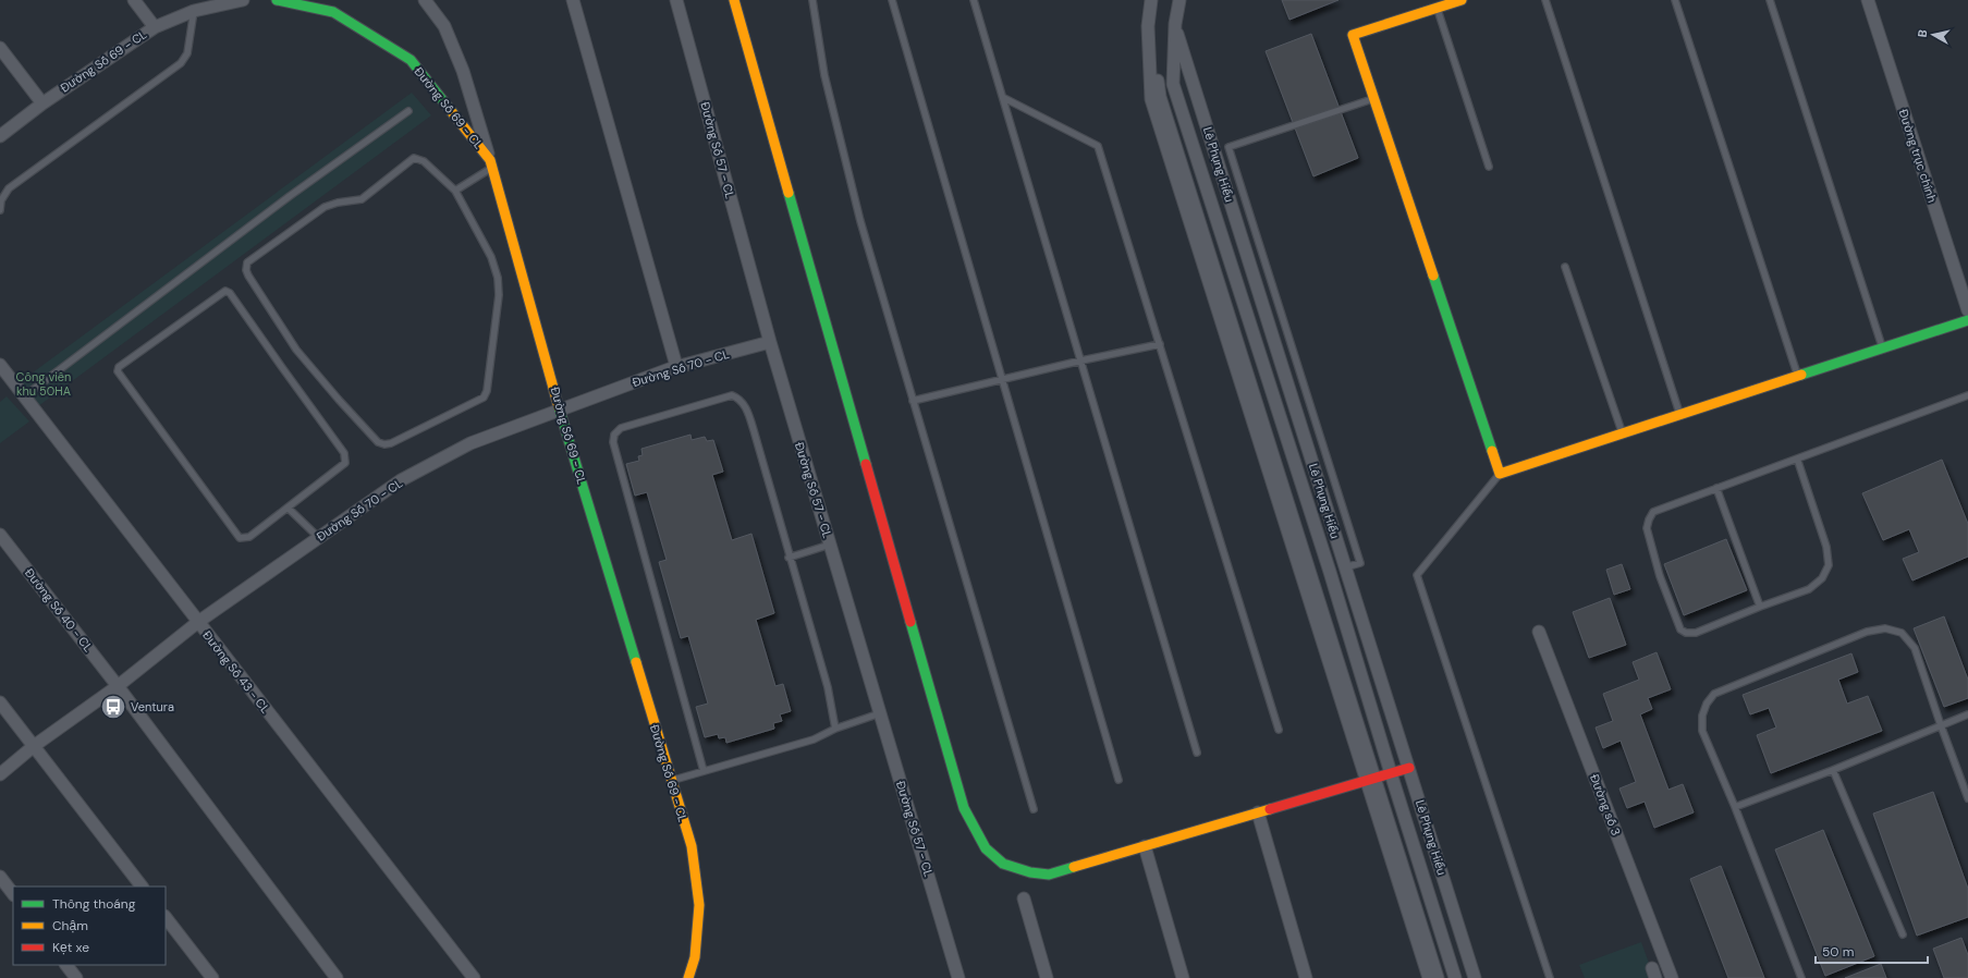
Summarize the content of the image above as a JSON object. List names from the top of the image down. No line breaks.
{"streets":{"street":["Đường Số 69 - CL","Đường Số 57 - CL","Đường trục chính","Lê Phụng Hiểu","Đường Số 70 - CL","Đường Số 40 - CL","Đường Số 43 - CL","Đường số 3"]},"crossings":[["Đường Số 69 - CL","Đường Số 70 - CL"],["Đường Số 57 - CL","Đường Số 70 - CL"],["Đường Số 70 - CL","Đường Số 40 - CL"],["Đường Số 70 - CL","Đường Số 43 - CL"]],"parks":["Công viên khu 50HA"],"places":{"bus stop":["Ventura"]},"legend":["Thông thoáng","Chậm","Kẹt xe"],"scale_bar":"50 m","north":"left"}
